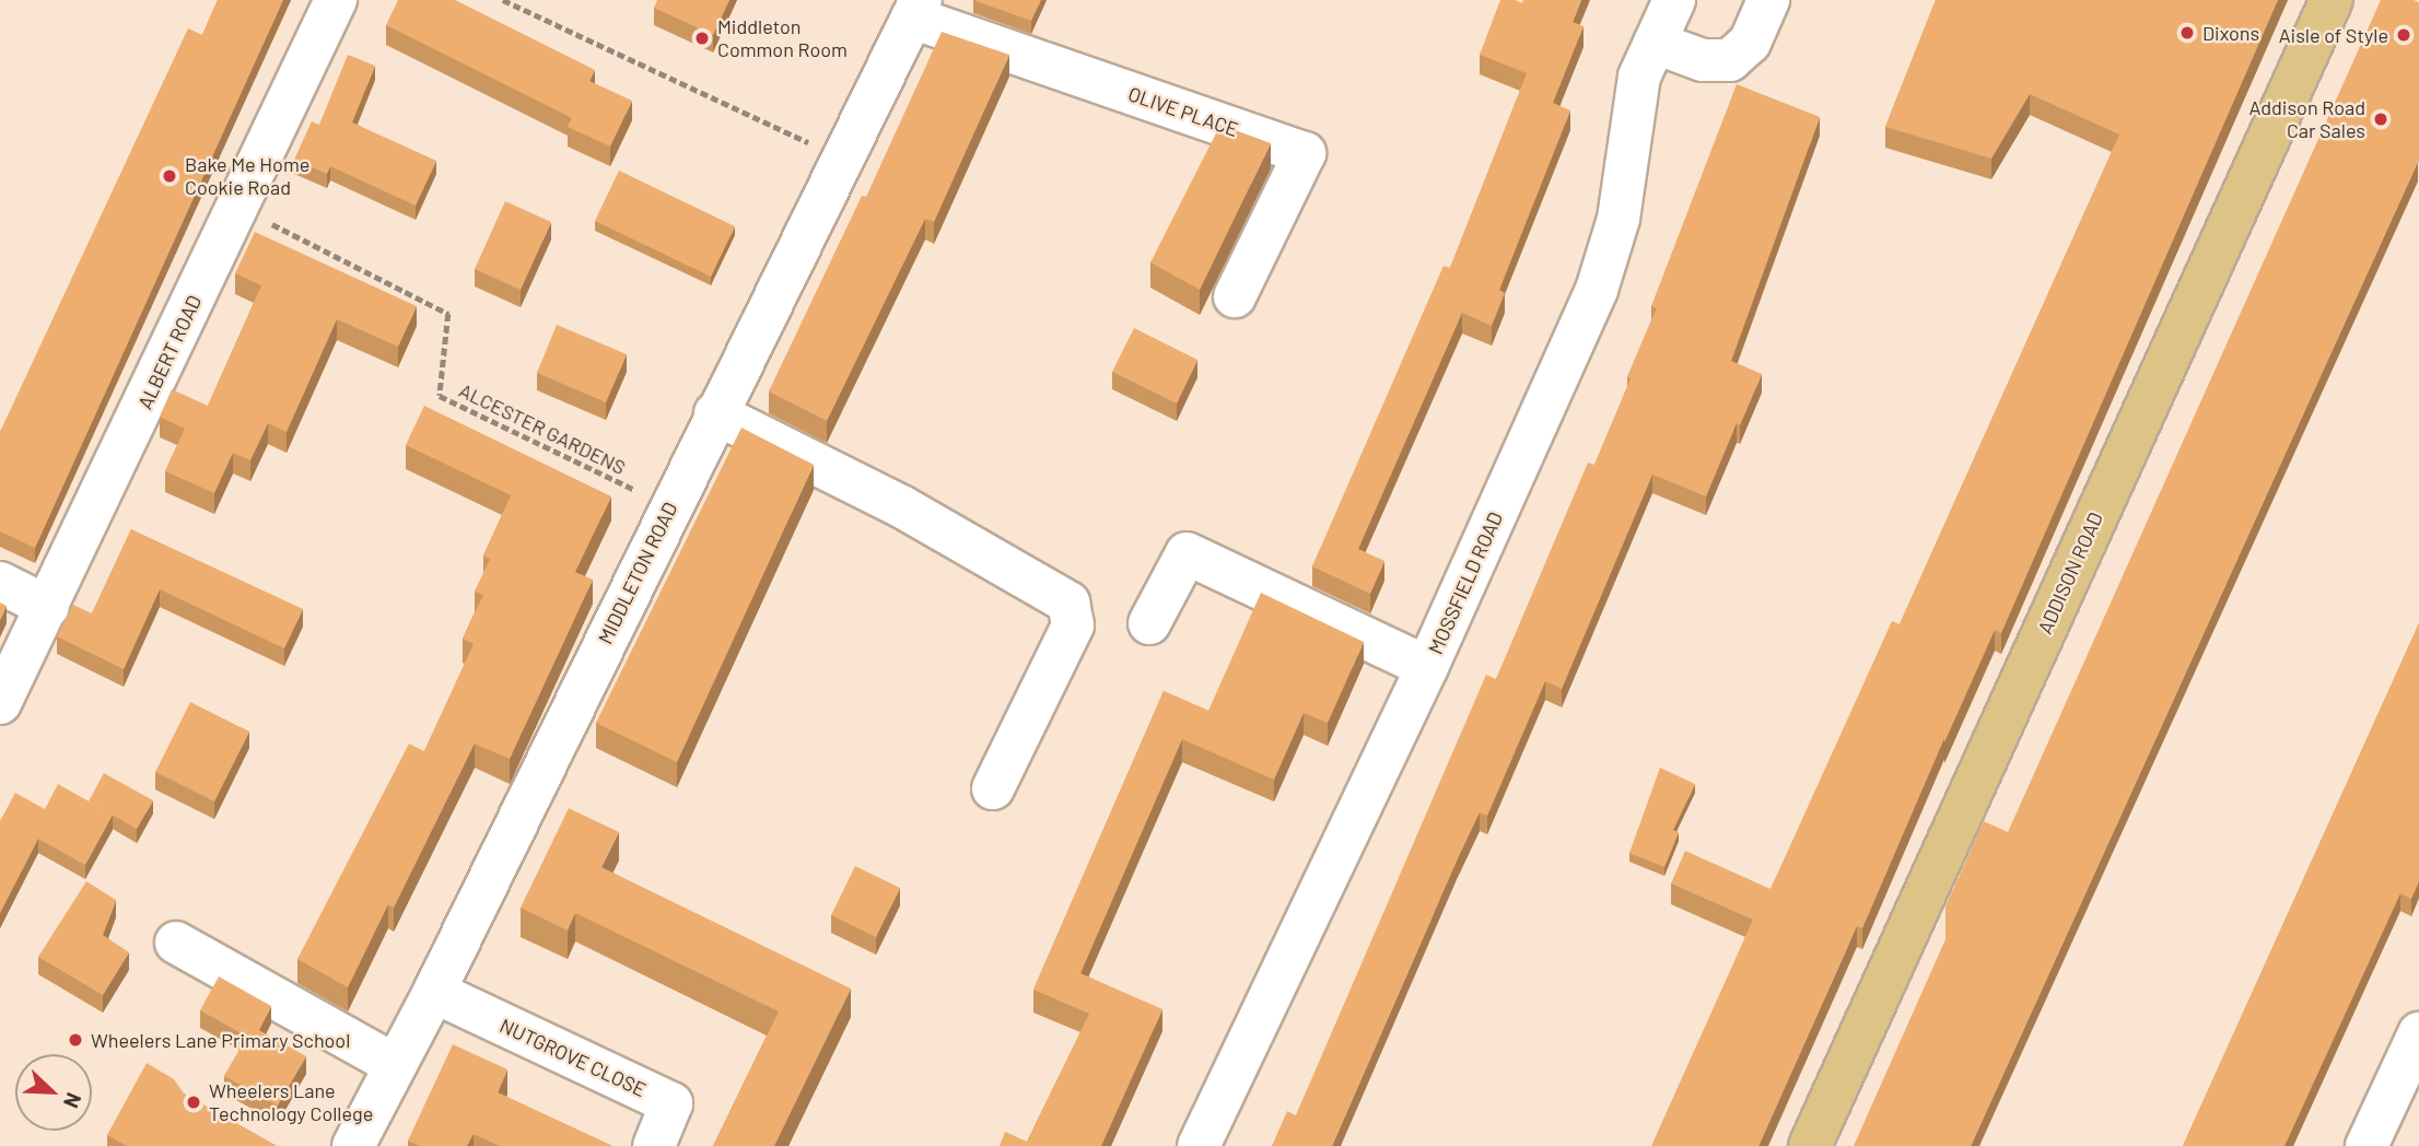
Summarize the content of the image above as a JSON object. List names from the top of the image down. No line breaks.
{"streets":{"main road":["ADDISON ROAD"],"street":["OLIVE PLACE","ALBERT ROAD","MIDDLETON ROAD","MOSSFIELD ROAD","NUTGROVE CLOSE"],"path":["ALCESTER GARDENS"]},"crossings":[["OLIVE PLACE","MIDDLETON ROAD"],["ALBERT ROAD","ALCESTER GARDENS"],["ALCESTER GARDENS","MIDDLETON ROAD"],["MIDDLETON ROAD","NUTGROVE CLOSE"]],"places":["Dixons","Aisle of Style","Middleton Common Room","Addison Road Car Sales","Bake Me Home Cookie Road","Wheelers Lane Primary School","Wheelers Lane Technology College"],"north":"bottom right"}
